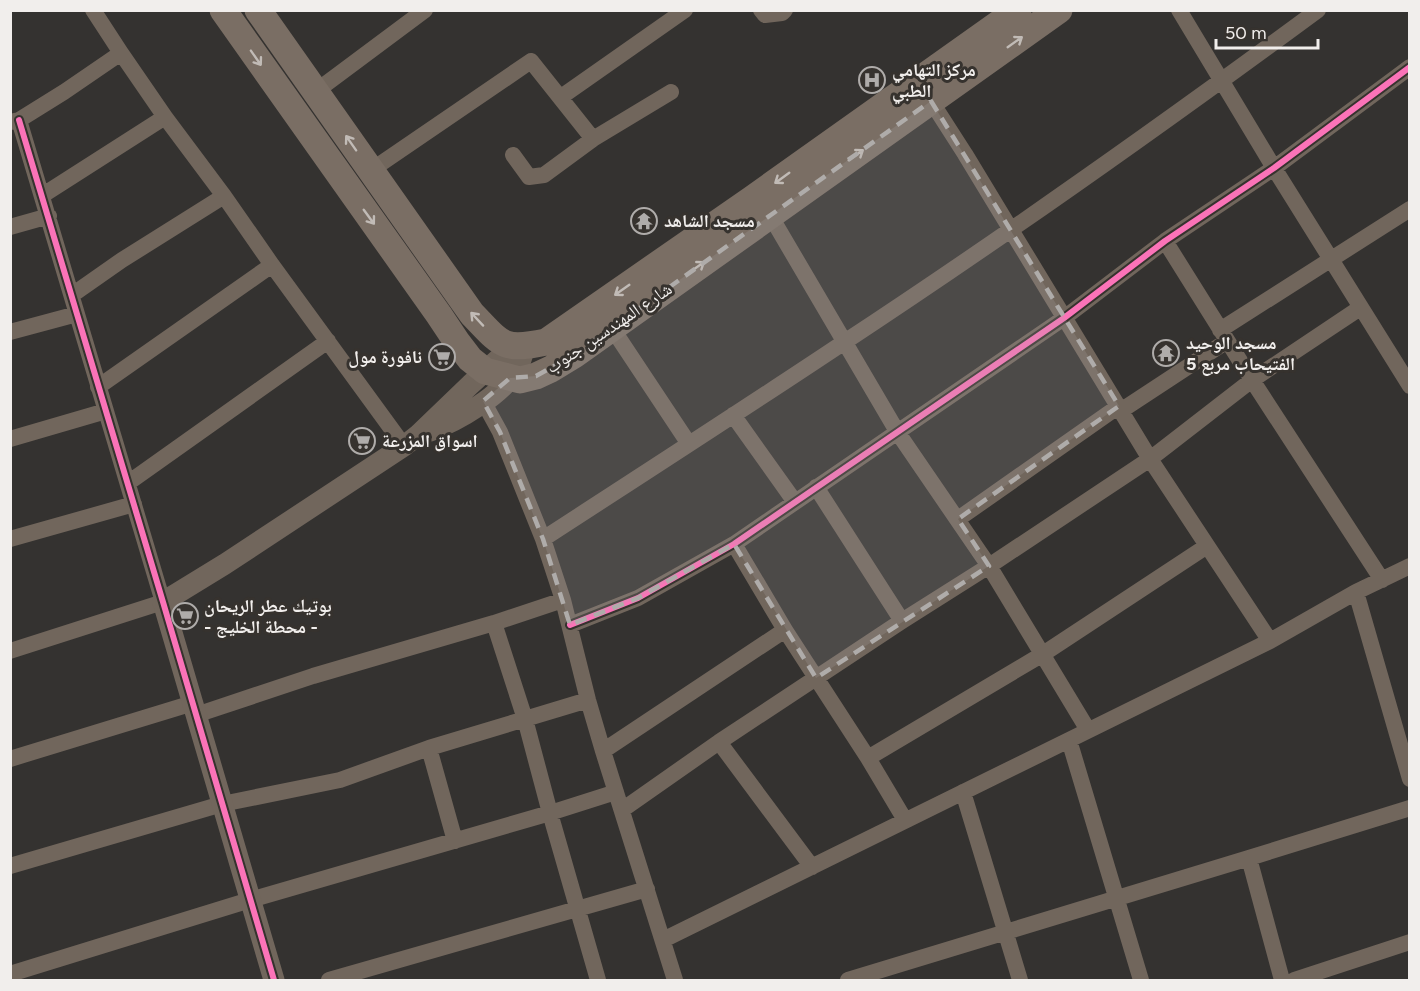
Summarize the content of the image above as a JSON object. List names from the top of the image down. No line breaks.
{"streets":{"highway":["شارع المهندسين جنوب"]},"places":{"hospital":["مركز التهامي الطبي"],"temple":["مسجد الشاهد","مسجد الوحيد الفتيحاب مربع 5"],"supermarket":["نافورة مول","اسواق المزرعة","بوتيك عطر الريحان - محطة الخليج -"]},"scale_bar":"50 m"}
